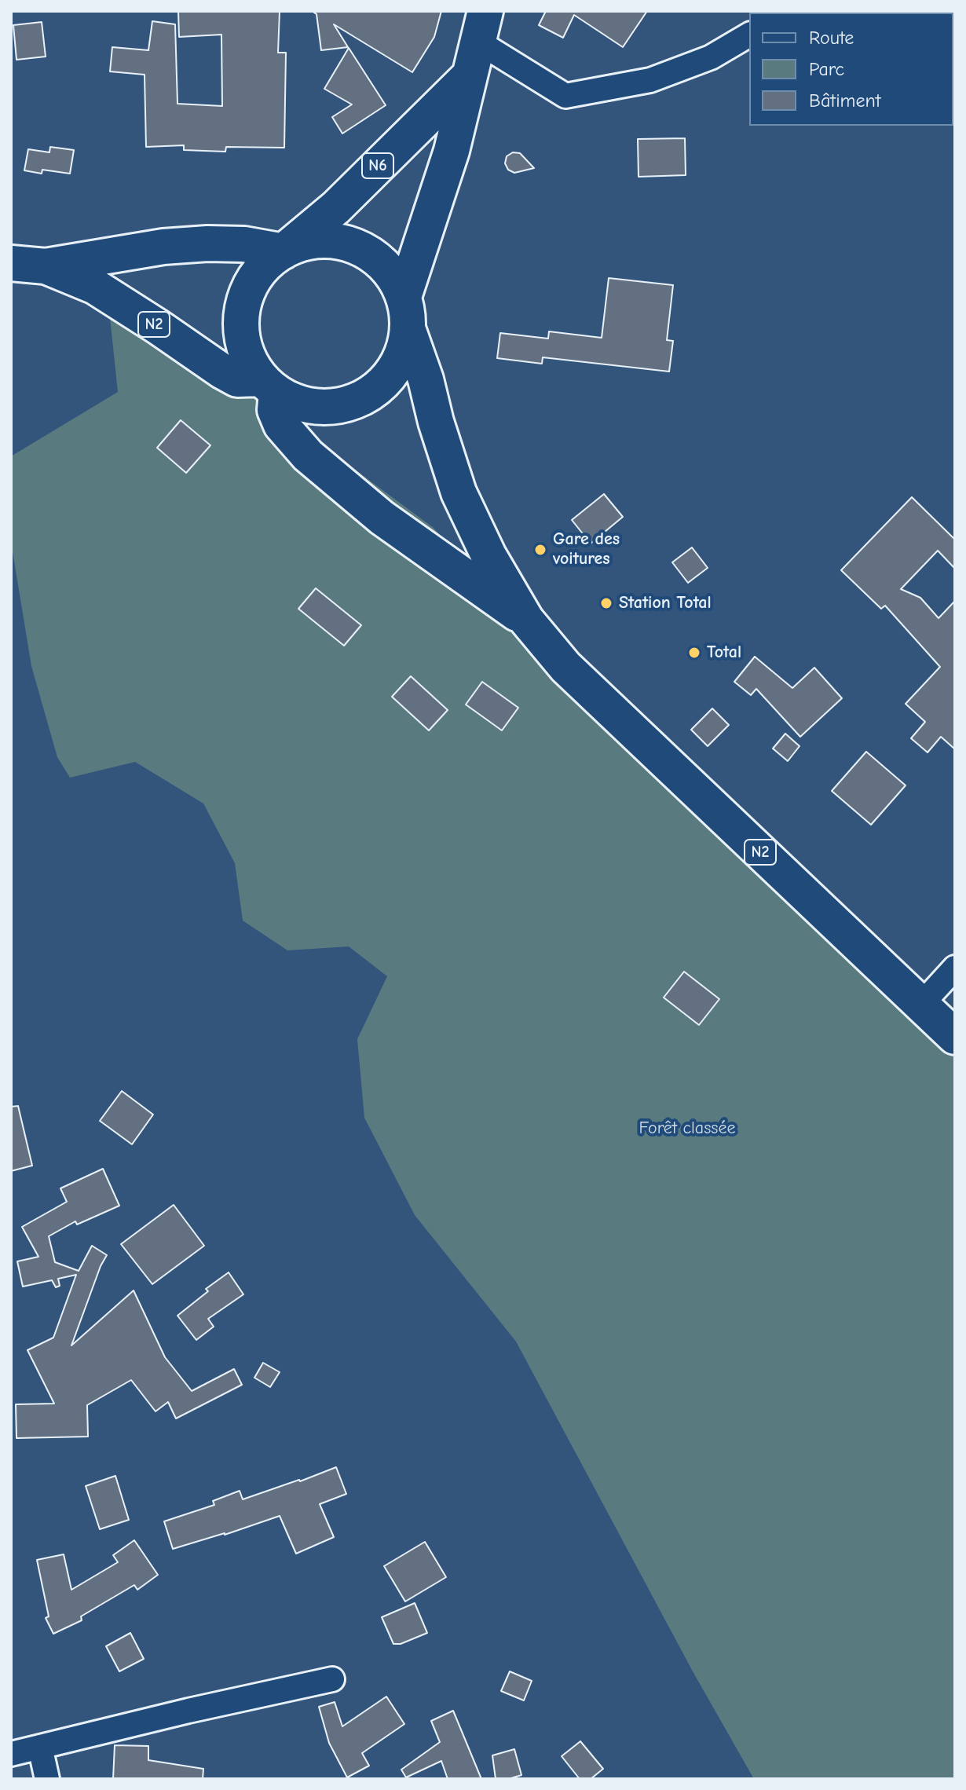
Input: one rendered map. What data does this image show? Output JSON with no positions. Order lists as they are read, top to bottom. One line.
{"streets":{"highway":["N6","N2"]},"crossings":[["N6","N2"]],"parks":["Forêt classée"],"places":["Gare des voitures","Station Total","Total"],"legend":["Route","Parc","Bâtiment"]}
